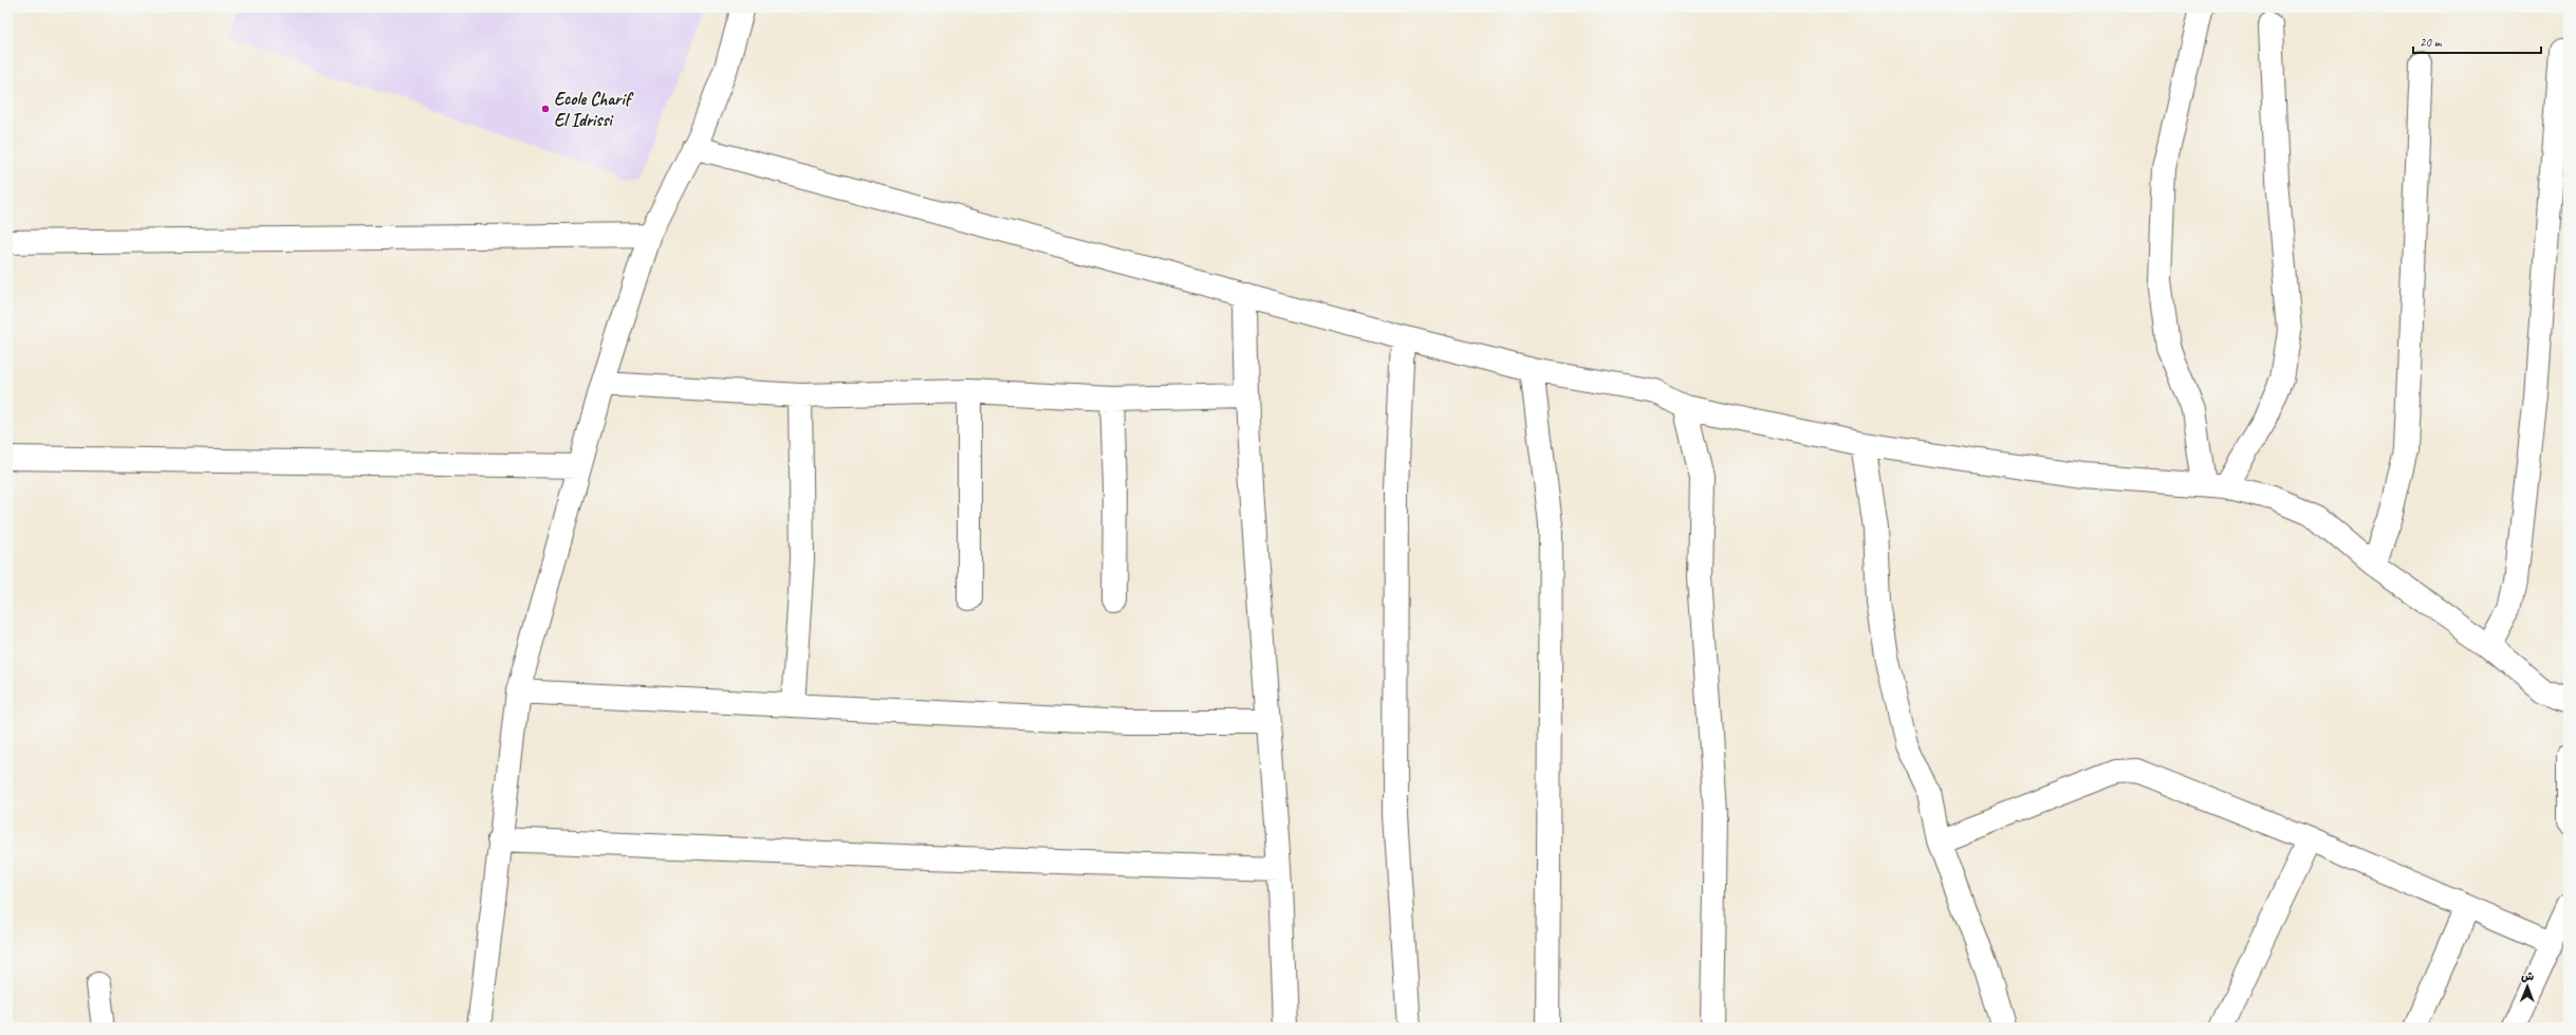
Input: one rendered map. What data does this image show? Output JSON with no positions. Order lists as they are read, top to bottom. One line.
{"places":["Ecole Charif El Idrissi"],"scale_bar":"20 m","north":"top"}
